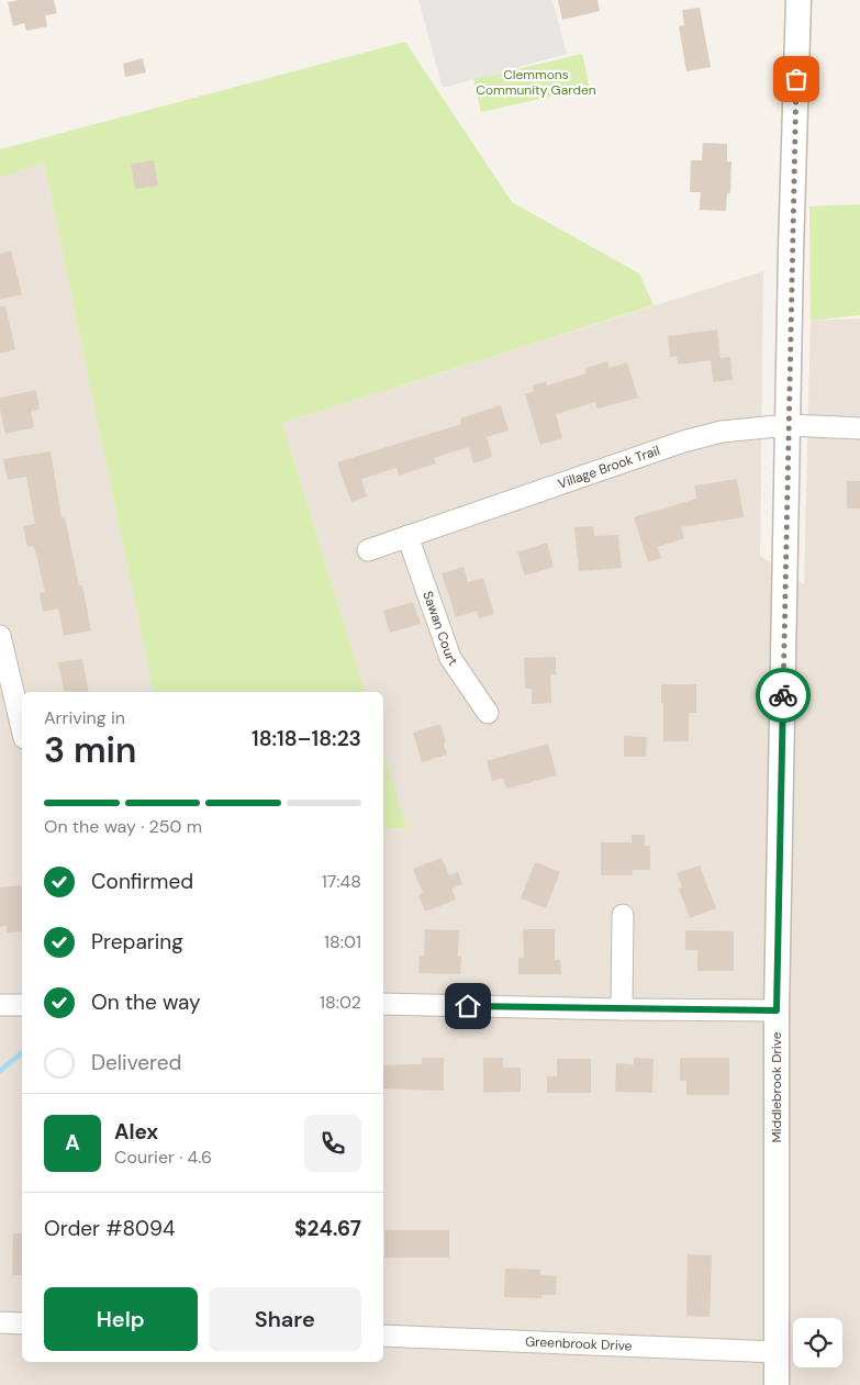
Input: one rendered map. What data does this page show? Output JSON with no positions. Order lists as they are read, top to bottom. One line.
{"streets":{"street":["Village Brook Trail","Sawan Court","Middlebrook Drive","Greenbrook Drive"]},"crossings":[["Village Brook Trail","Sawan Court"],["Village Brook Trail","Middlebrook Drive"],["Middlebrook Drive","Greenbrook Drive"]],"parks":["Clemmons Community Garden"],"page":{"heading":["3 min","Arriving in","18:18–18:23"],"panel":["Alex","Courier · 4.6","Order #8094","$24.67"],"bar":"On the way · 250 m","list":[["Confirmed","17:48"],["Preparing","18:01"],["On the way","18:02"],"Delivered"],"round":"A","buttons":["Help","Share"]}}
